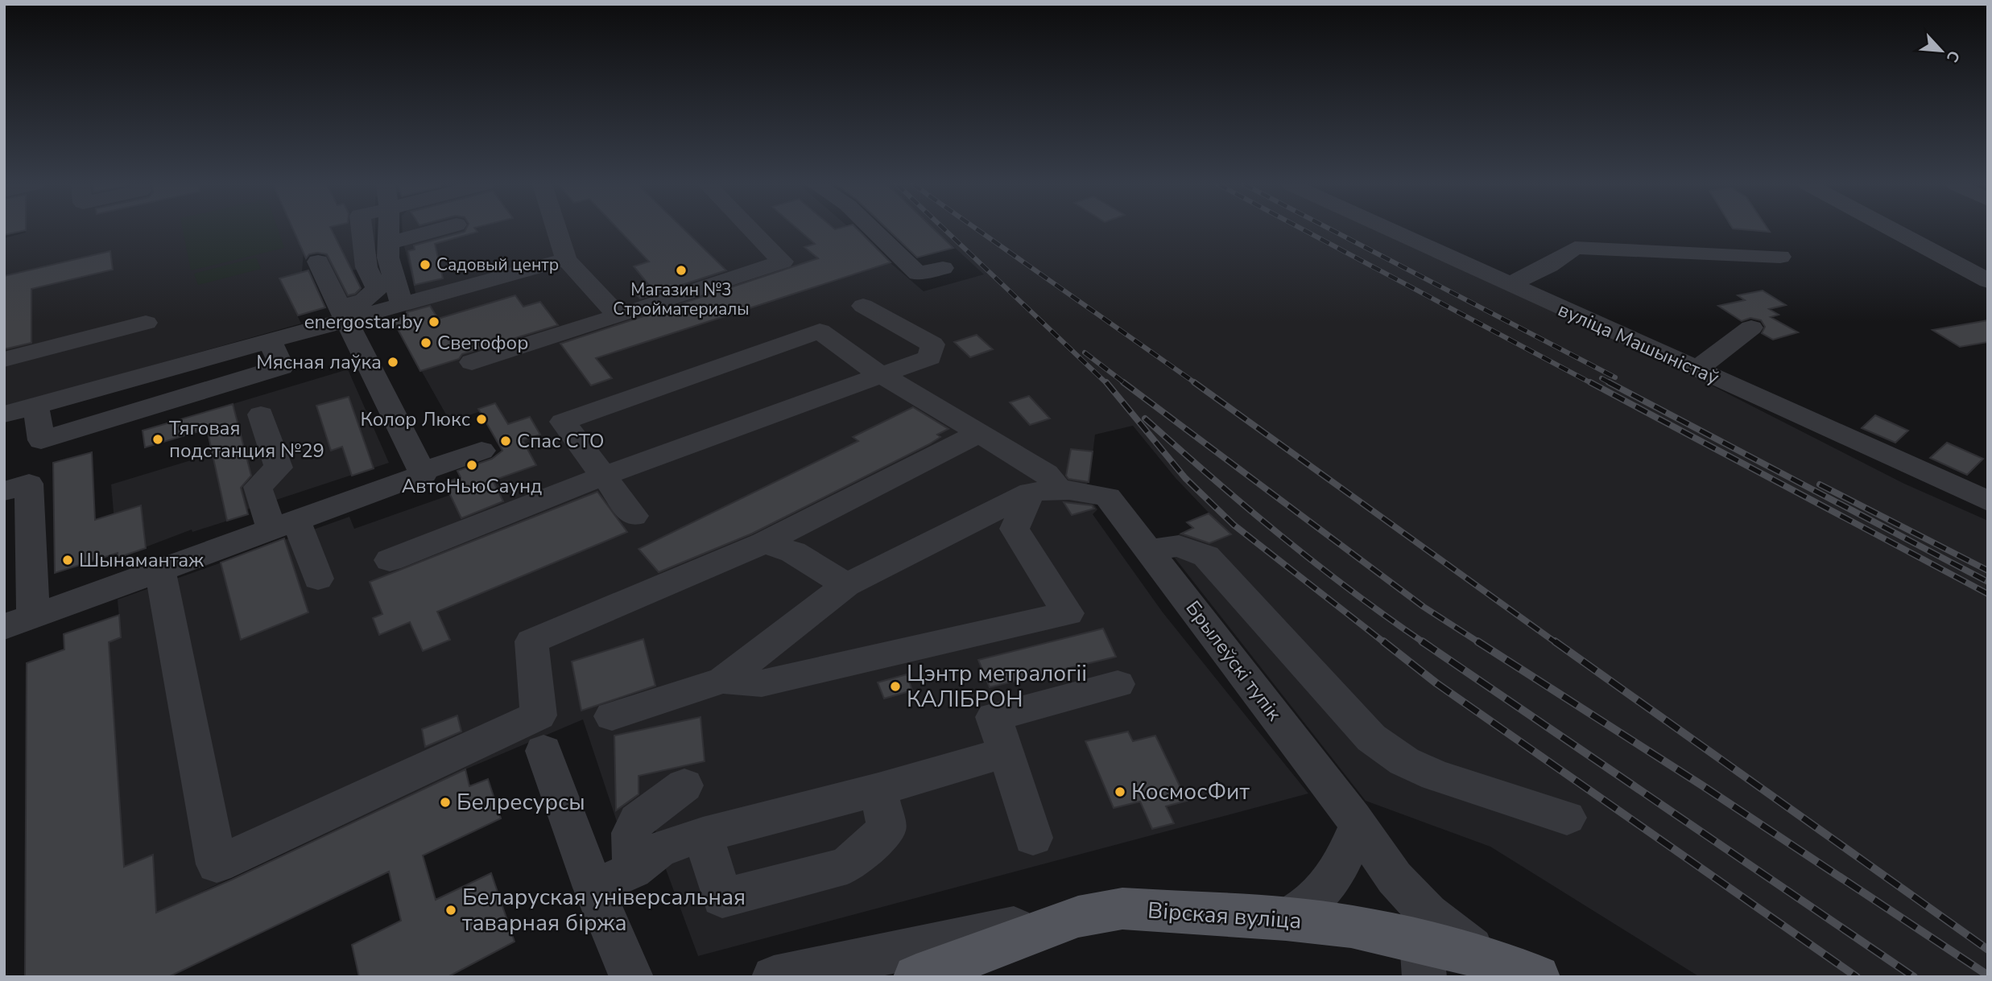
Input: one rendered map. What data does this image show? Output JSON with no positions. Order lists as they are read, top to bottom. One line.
{"streets":{"main road":["Вірская вуліца"],"street":["вуліца Машыністаў","Брылеўскі тупік"]},"crossings":[["Брылеўскі тупік","Вірская вуліца"]],"places":["Садовый центр","Магазин №3 Стройматериалы","energostar.by","Светофор","Мясная лаўка","Колор Люкс","Тяговая подстанция №29","Спас СТО","АвтоНьюСаунд","Шынамантаж","Цэнтр метралогіі КАЛIБРОН","КосмосФит","Белресурсы","Беларуская універсальная таварная біржа"],"north":"bottom right"}
